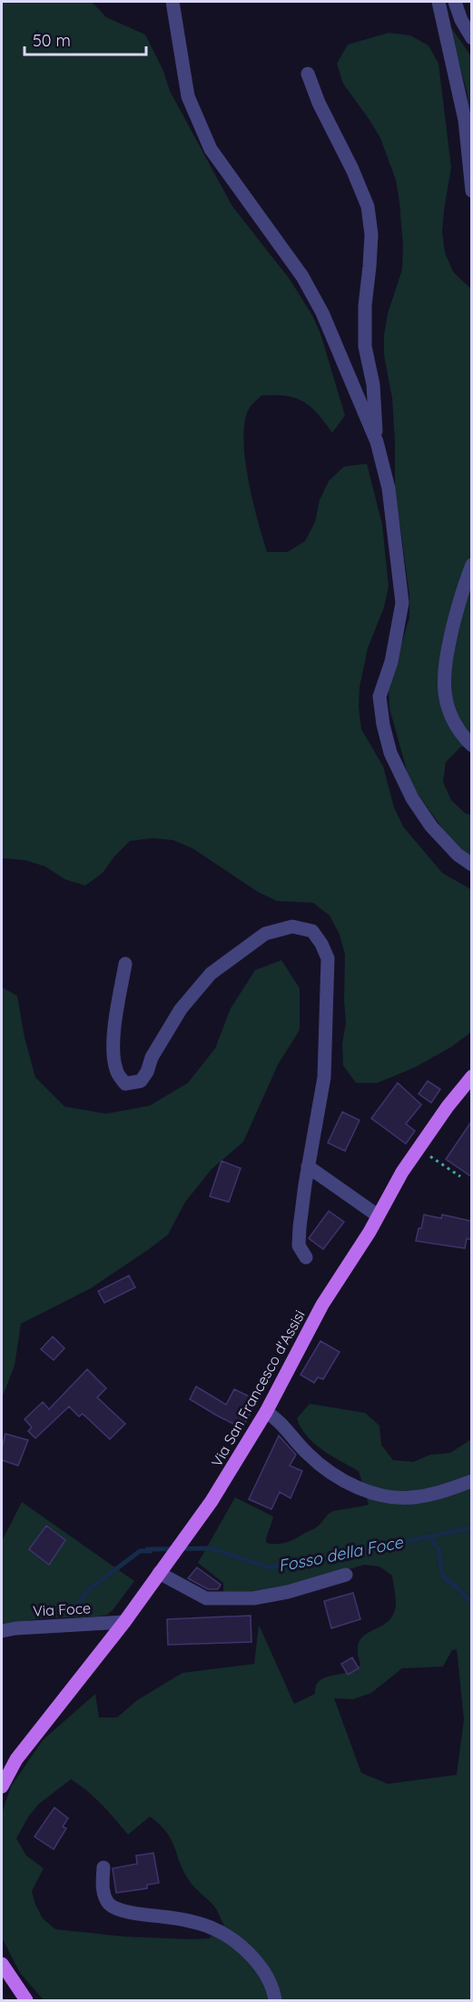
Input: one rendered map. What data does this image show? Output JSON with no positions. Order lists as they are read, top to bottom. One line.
{"streets":{"main road":["Via San Francesco d'Assisi"],"street":["Via Foce"]},"crossings":[["Via San Francesco d'Assisi","Via Foce"]],"water":["Fosso della Foce"],"scale_bar":"50 m"}
